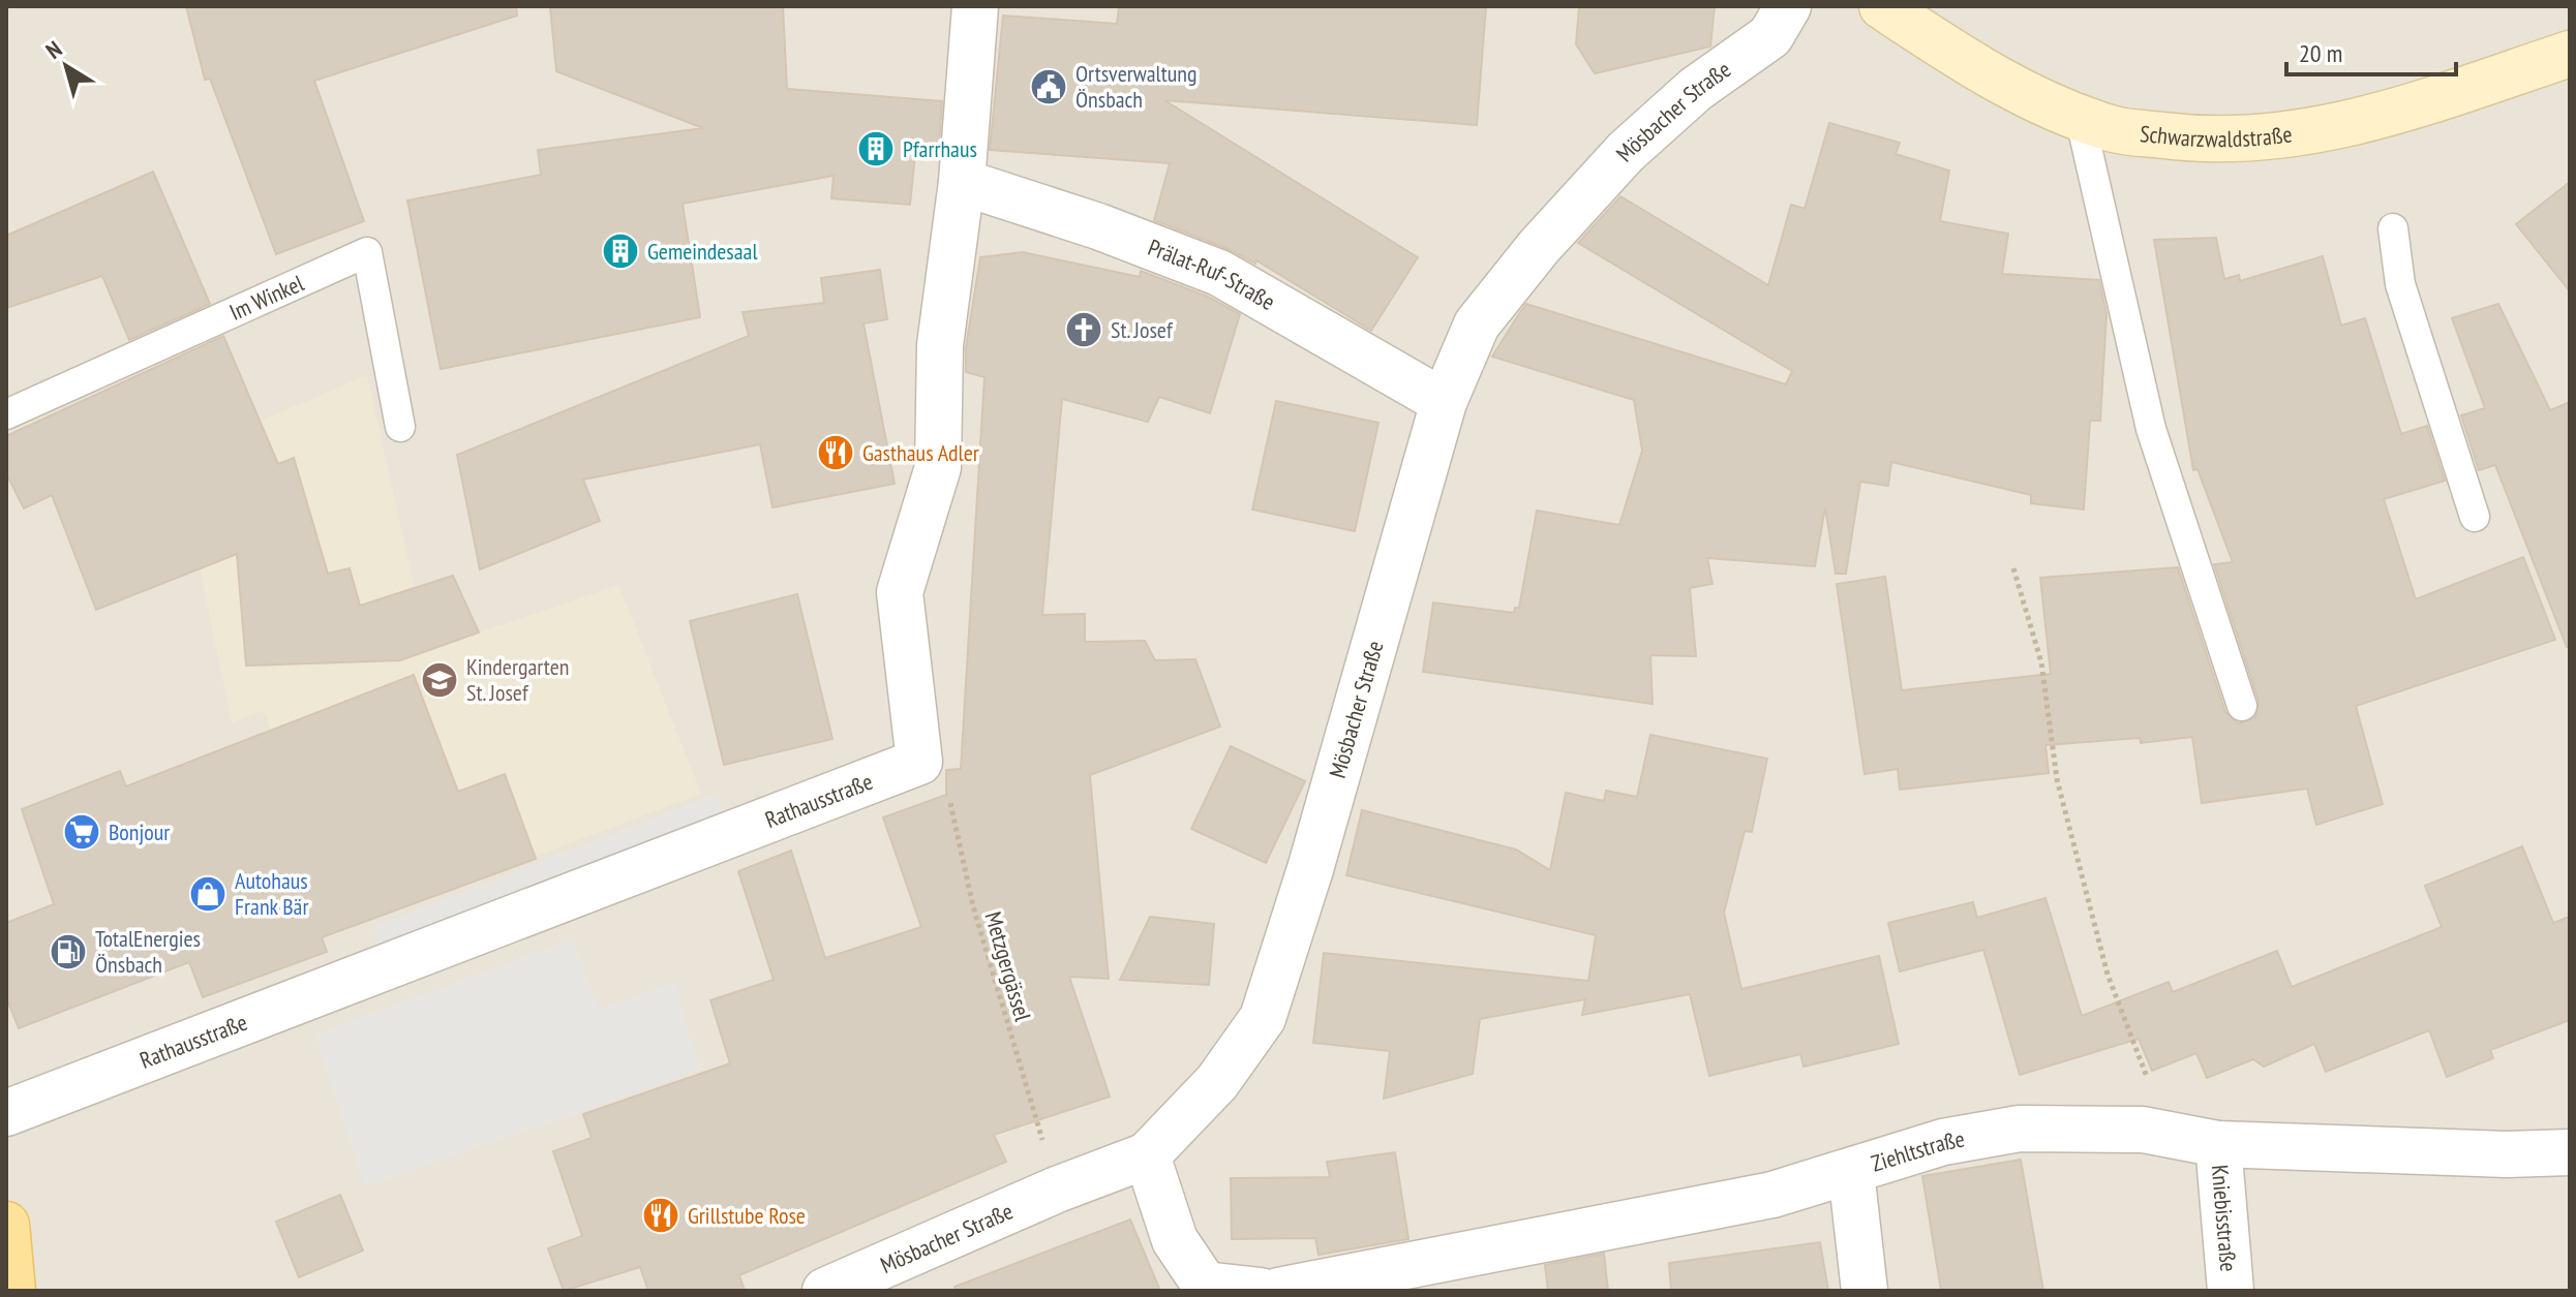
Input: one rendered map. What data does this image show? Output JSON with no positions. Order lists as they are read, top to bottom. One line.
{"streets":{"street":["Mösbacher Straße","Schwarzwaldstraße","Prälat-Ruf-Straße","Rathausstraße","Ziehltstraße","Kniebisstraße"],"lane":["Im Winkel"],"path":["Metzgergässel"]},"crossings":[["Mösbacher Straße","Prälat-Ruf-Straße"],["Mösbacher Straße","Metzgergässel"],["Rathausstraße","Metzgergässel"],["Ziehltstraße","Kniebisstraße"]],"places":{"public building":["Ortsverwaltung Önsbach"],"building":["Pfarrhaus","Gemeindesaal"],"church":["St. Josef"],"restaurant":["Gasthaus Adler","Grillstube Rose"],"school or university":["Kindergarten St. Josef"],"supermarket":["Bonjour"],"shop":["Autohaus Frank Bär"],"fuel station":["TotalEnergies Önsbach"]},"scale_bar":"20 m","north":"top left"}
